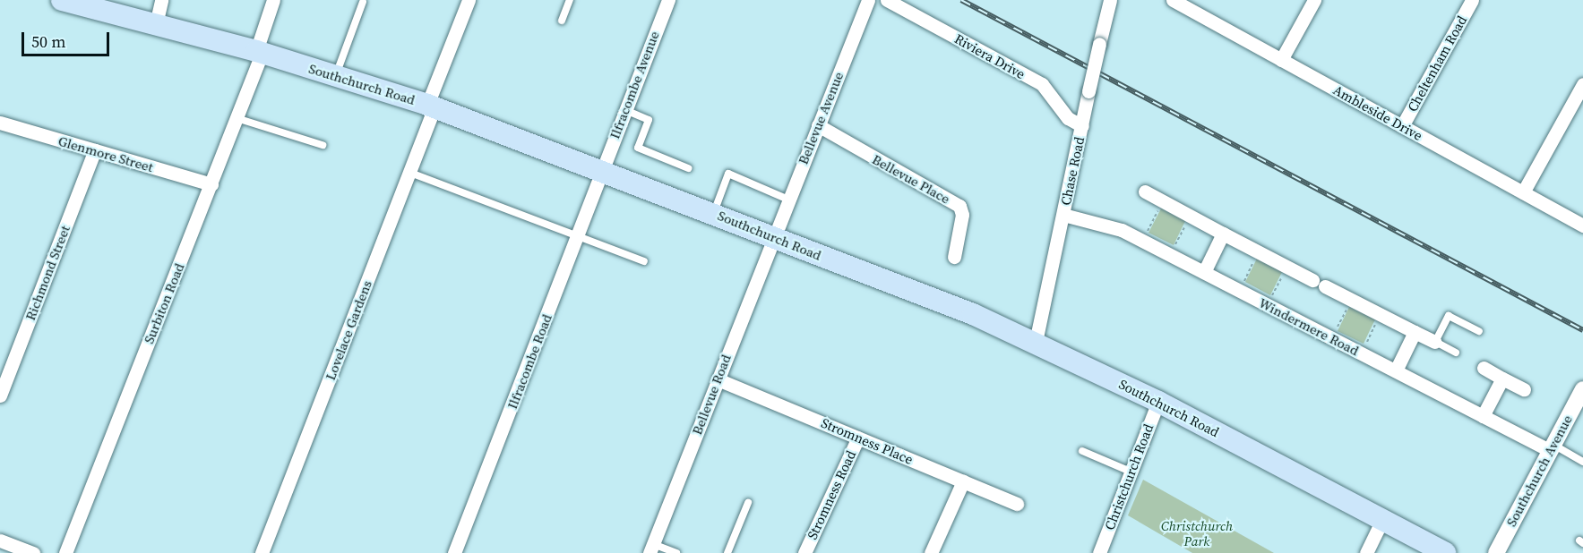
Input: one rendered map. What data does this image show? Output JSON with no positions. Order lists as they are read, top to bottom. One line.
{"streets":{"main road":["Southchurch Road"],"street":["Riviera Drive","Cheltenham Road","Ilfracombe Avenue","Ambleside Drive","Bellevue Avenue","Glenmore Street","Chase Road","Bellevue Place","Richmond Street","Surbiton Road","Windermere Road","Lovelace Gardens","Ilfracombe Road","Bellevue Road","Stromness Place","Southchurch Avenue","Christchurch Road","Stromness Road"]},"crossings":[["Riviera Drive","Chase Road"],["Cheltenham Road","Ambleside Drive"],["Southchurch Road","Ilfracombe Avenue"],["Southchurch Road","Bellevue Avenue"],["Southchurch Road","Chase Road"],["Southchurch Road","Surbiton Road"],["Southchurch Road","Lovelace Gardens"],["Southchurch Road","Ilfracombe Road"],["Southchurch Road","Bellevue Road"],["Southchurch Road","Christchurch Road"],["Ilfracombe Avenue","Ilfracombe Road"],["Bellevue Avenue","Bellevue Place"],["Bellevue Avenue","Bellevue Road"],["Glenmore Street","Richmond Street"],["Glenmore Street","Surbiton Road"],["Chase Road","Windermere Road"],["Windermere Road","Southchurch Avenue"],["Bellevue Road","Stromness Place"],["Stromness Place","Stromness Road"]],"parks":["Christchurch Park"],"scale_bar":"50 m"}
